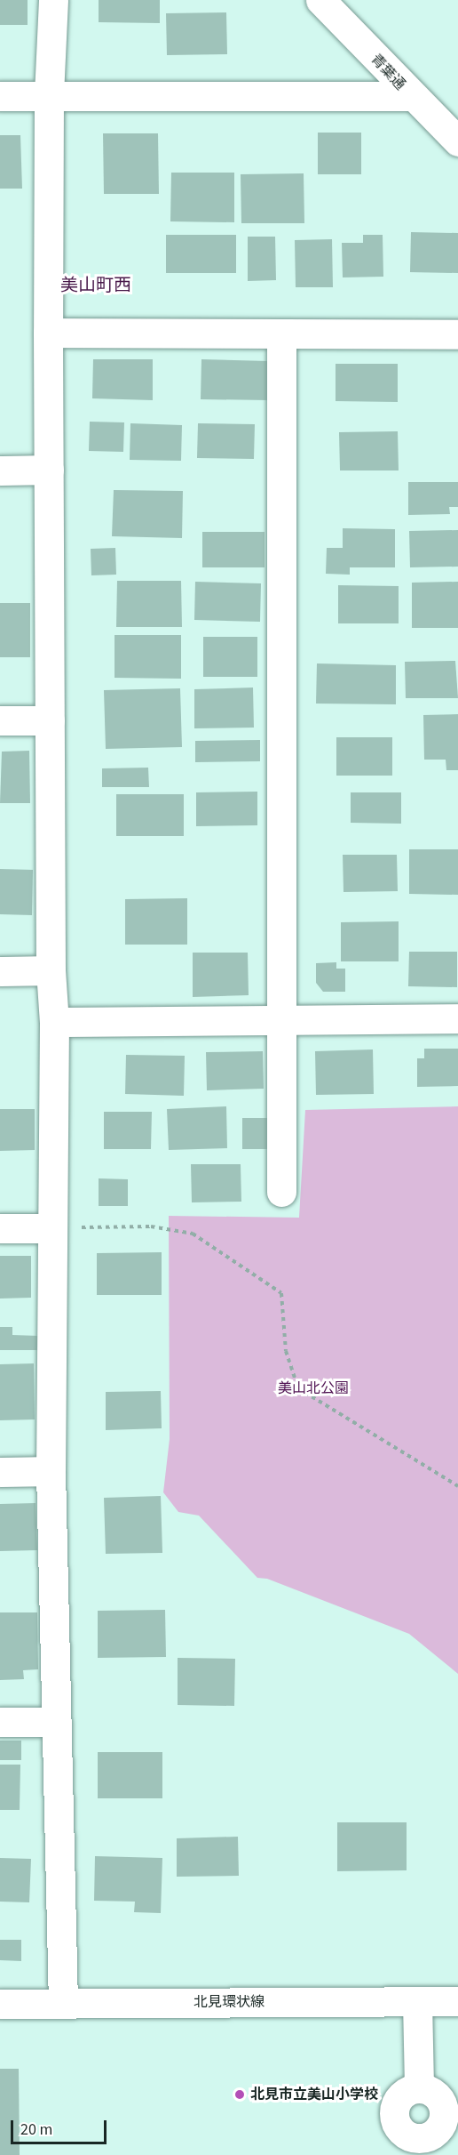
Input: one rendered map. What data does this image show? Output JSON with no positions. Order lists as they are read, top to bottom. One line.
{"streets":{"street":["青葉通","北見環状線"]},"districts":["美山町西"],"parks":["美山北公園"],"places":["北見市立美山小学校"],"scale_bar":"20 m"}
